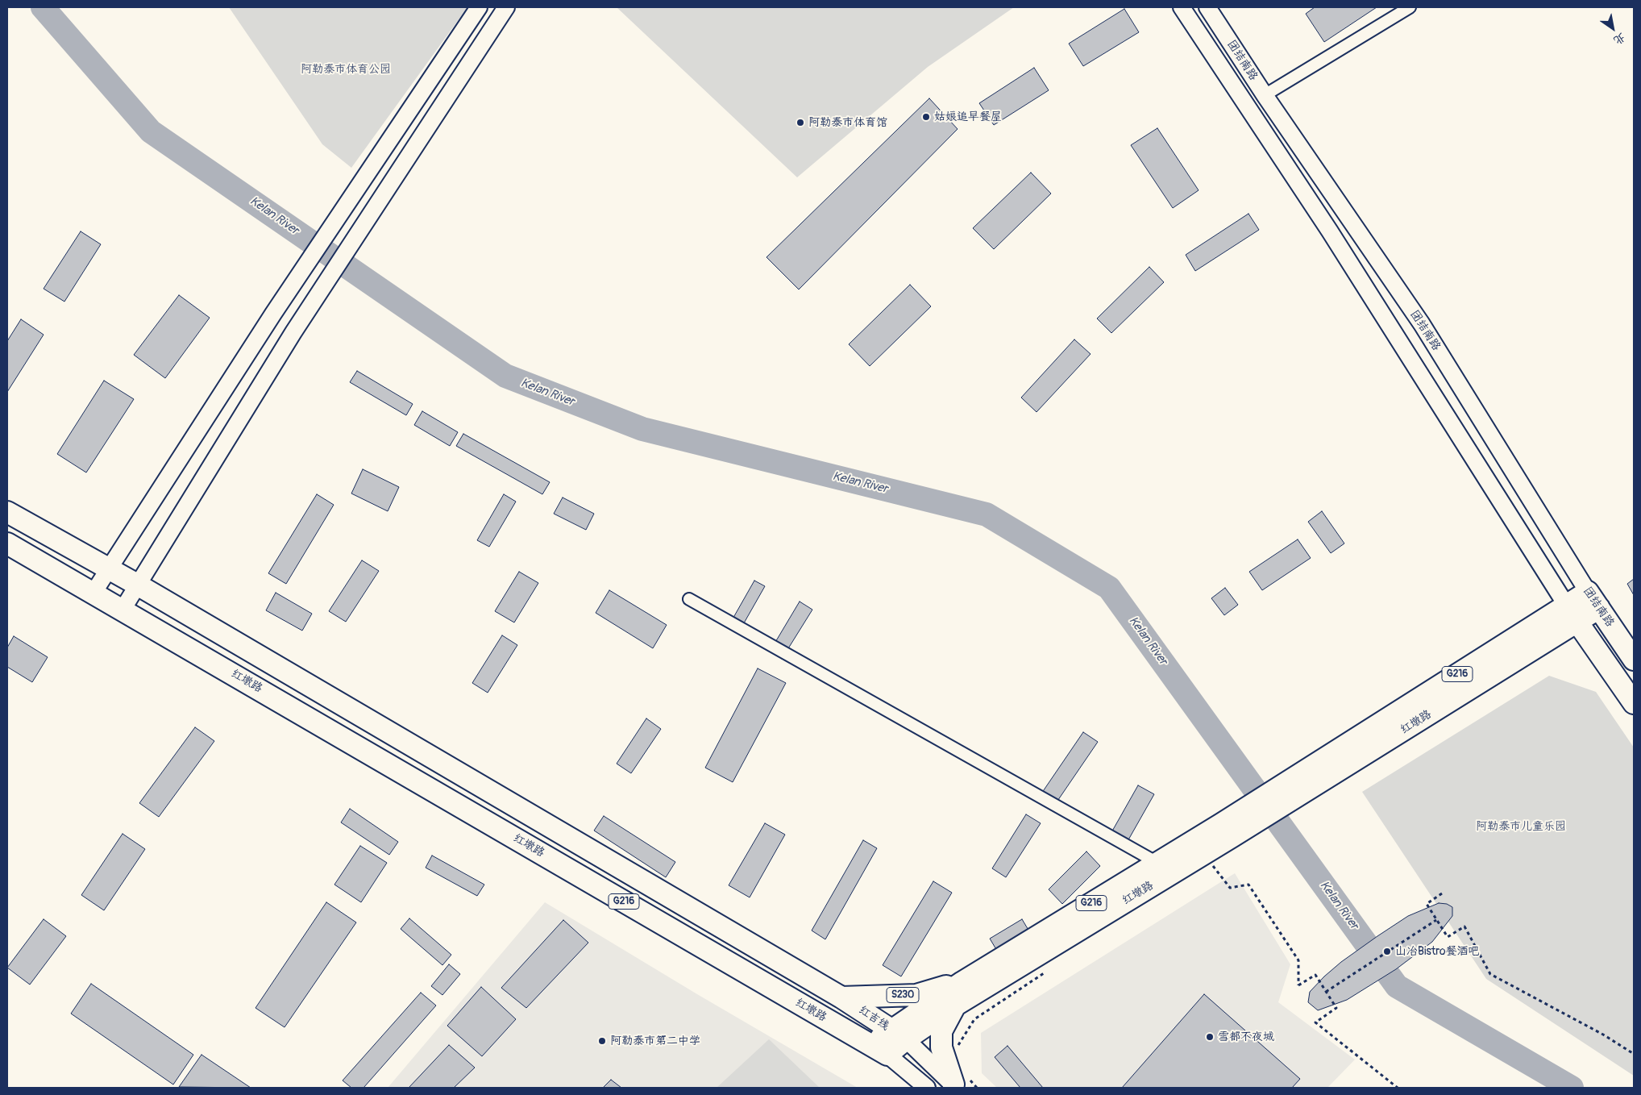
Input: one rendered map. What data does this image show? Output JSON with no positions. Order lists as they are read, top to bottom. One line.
{"streets":{"highway":["团结南路","G216","红墩路","S230","红吉线"]},"crossings":[["团结南路","红墩路"],["G216","S230"],["G216","红吉线"],["红墩路","S230"],["红墩路","红吉线"],["S230","红吉线"]],"water":["Kelan River"],"parks":["阿勒泰市体育公园","阿勒泰市儿童乐园"],"places":["姑娘追早餐屋","阿勒泰市体育馆","山冶Bistro餐酒吧","雪都不夜城","阿勒泰市第二中学"],"north":"bottom right"}
